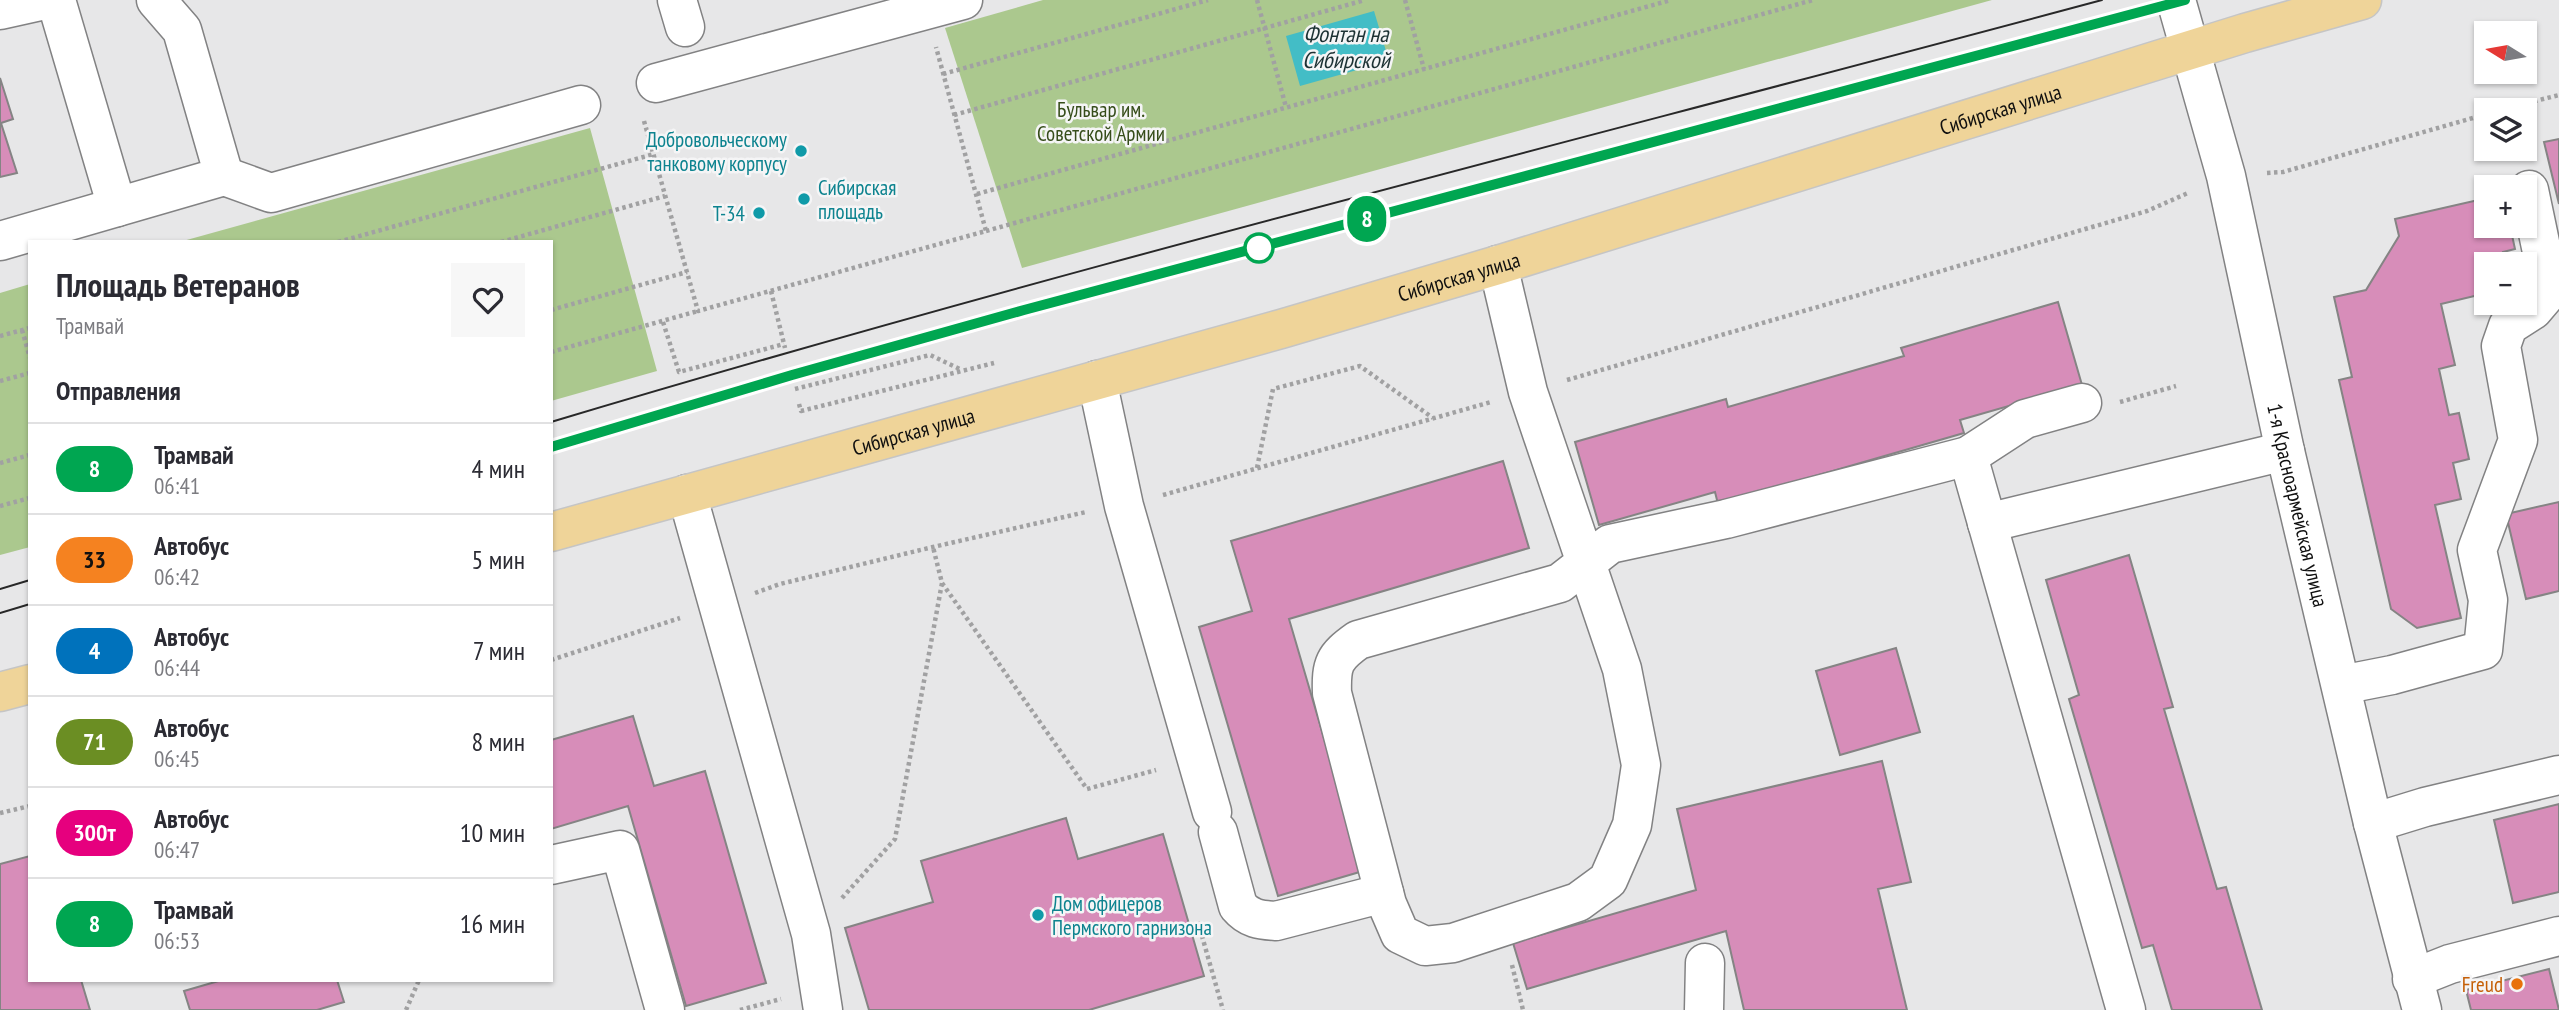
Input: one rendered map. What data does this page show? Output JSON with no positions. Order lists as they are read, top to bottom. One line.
{"streets":{"main road":["Сибирская улица"],"street":["1-я Красноармейская улица"]},"crossings":[["Сибирская улица","1-я Красноармейская улица"]],"water":["Фонтан на Сибирской"],"parks":["Бульвар им. Советской Армии"],"places":["Добровольческому танковому корпусу","Сибирская площадь","T-34","Дом офицеров Пермского гарнизона","Freud"],"lines":["tram line 8"],"north":"left","page":{"on_map":"8","map_buttons":["+","−"],"heading":[["Площадь Ветеранов","Трамвай"],"Отправления"],"list":[{"mark":"8","name":"Трамвай","note":"06:41","value":"4 мин"},{"mark":"33","name":"Автобус","note":"06:42","value":"5 мин"},{"mark":"4","name":"Автобус","note":"06:44","value":"7 мин"},{"mark":"71","name":"Автобус","note":"06:45","value":"8 мин"},{"mark":"300т","name":"Автобус","note":"06:47","value":"10 мин"},{"mark":"8","name":"Трамвай","note":"06:53","value":"16 мин"}]}}
